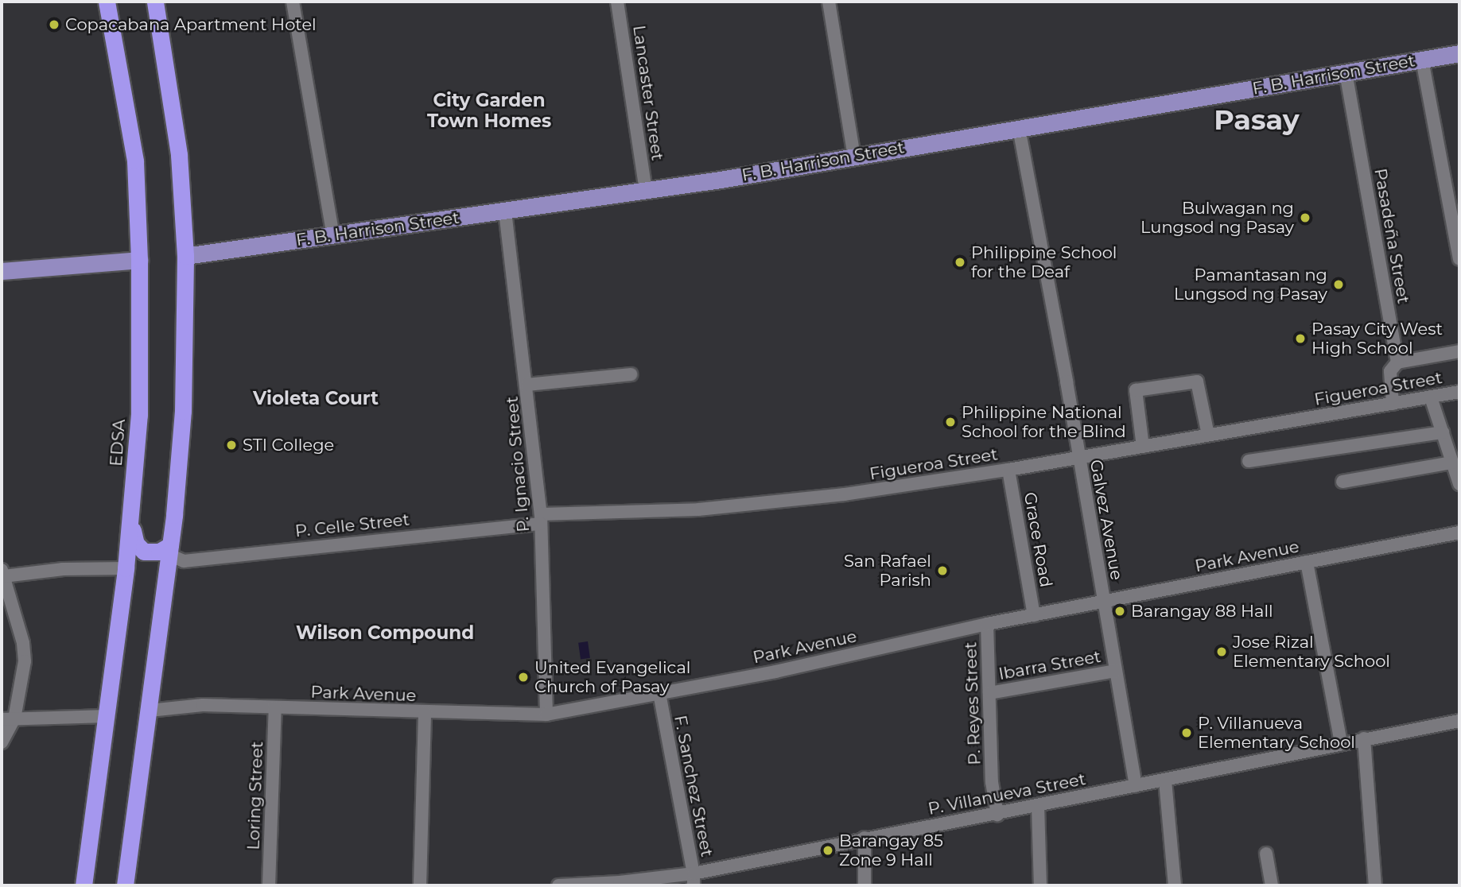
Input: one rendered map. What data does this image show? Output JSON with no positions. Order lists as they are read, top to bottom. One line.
{"streets":{"highway":["EDSA"],"main road":["F. B. Harrison Street"],"street":["Lancaster Street","Pasadeña Street","Figueroa Street","P. Ignacio Street","Galvez Avenue","P. Celle Street","Grace Road","Park Avenue","Ibarra Street","P. Reyes Street","F. Sanchez Street","P. Villanueva Street","Loring Street"]},"crossings":[["F. B. Harrison Street","Lancaster Street"],["F. B. Harrison Street","Pasadeña Street"],["F. B. Harrison Street","P. Ignacio Street"],["F. B. Harrison Street","Galvez Avenue"],["Pasadeña Street","Figueroa Street"],["Figueroa Street","P. Ignacio Street"],["Figueroa Street","Galvez Avenue"],["Figueroa Street","P. Celle Street"],["Figueroa Street","Grace Road"],["P. Ignacio Street","P. Celle Street"],["P. Ignacio Street","Park Avenue"],["Galvez Avenue","Park Avenue"],["Galvez Avenue","Ibarra Street"],["Galvez Avenue","P. Villanueva Street"],["Grace Road","Park Avenue"],["Park Avenue","P. Reyes Street"],["Park Avenue","F. Sanchez Street"],["Park Avenue","Loring Street"],["Ibarra Street","P. Reyes Street"],["P. Reyes Street","P. Villanueva Street"],["F. Sanchez Street","P. Villanueva Street"]],"districts":["City Garden Town Homes","Pasay","Violeta Court","Wilson Compound"],"places":["Copacabana Apartment Hotel","Bulwagan ng Lungsod ng Pasay","Philippine School for the Deaf","Pamantasan ng Lungsod ng Pasay","Pasay City West High School","Philippine National School for the Blind","STI College","San Rafael Parish","Barangay 88 Hall","Jose Rizal Elementary School","United Evangelical Church of Pasay","P. Villanueva Elementary School","Barangay 85 Zone 9 Hall"]}
